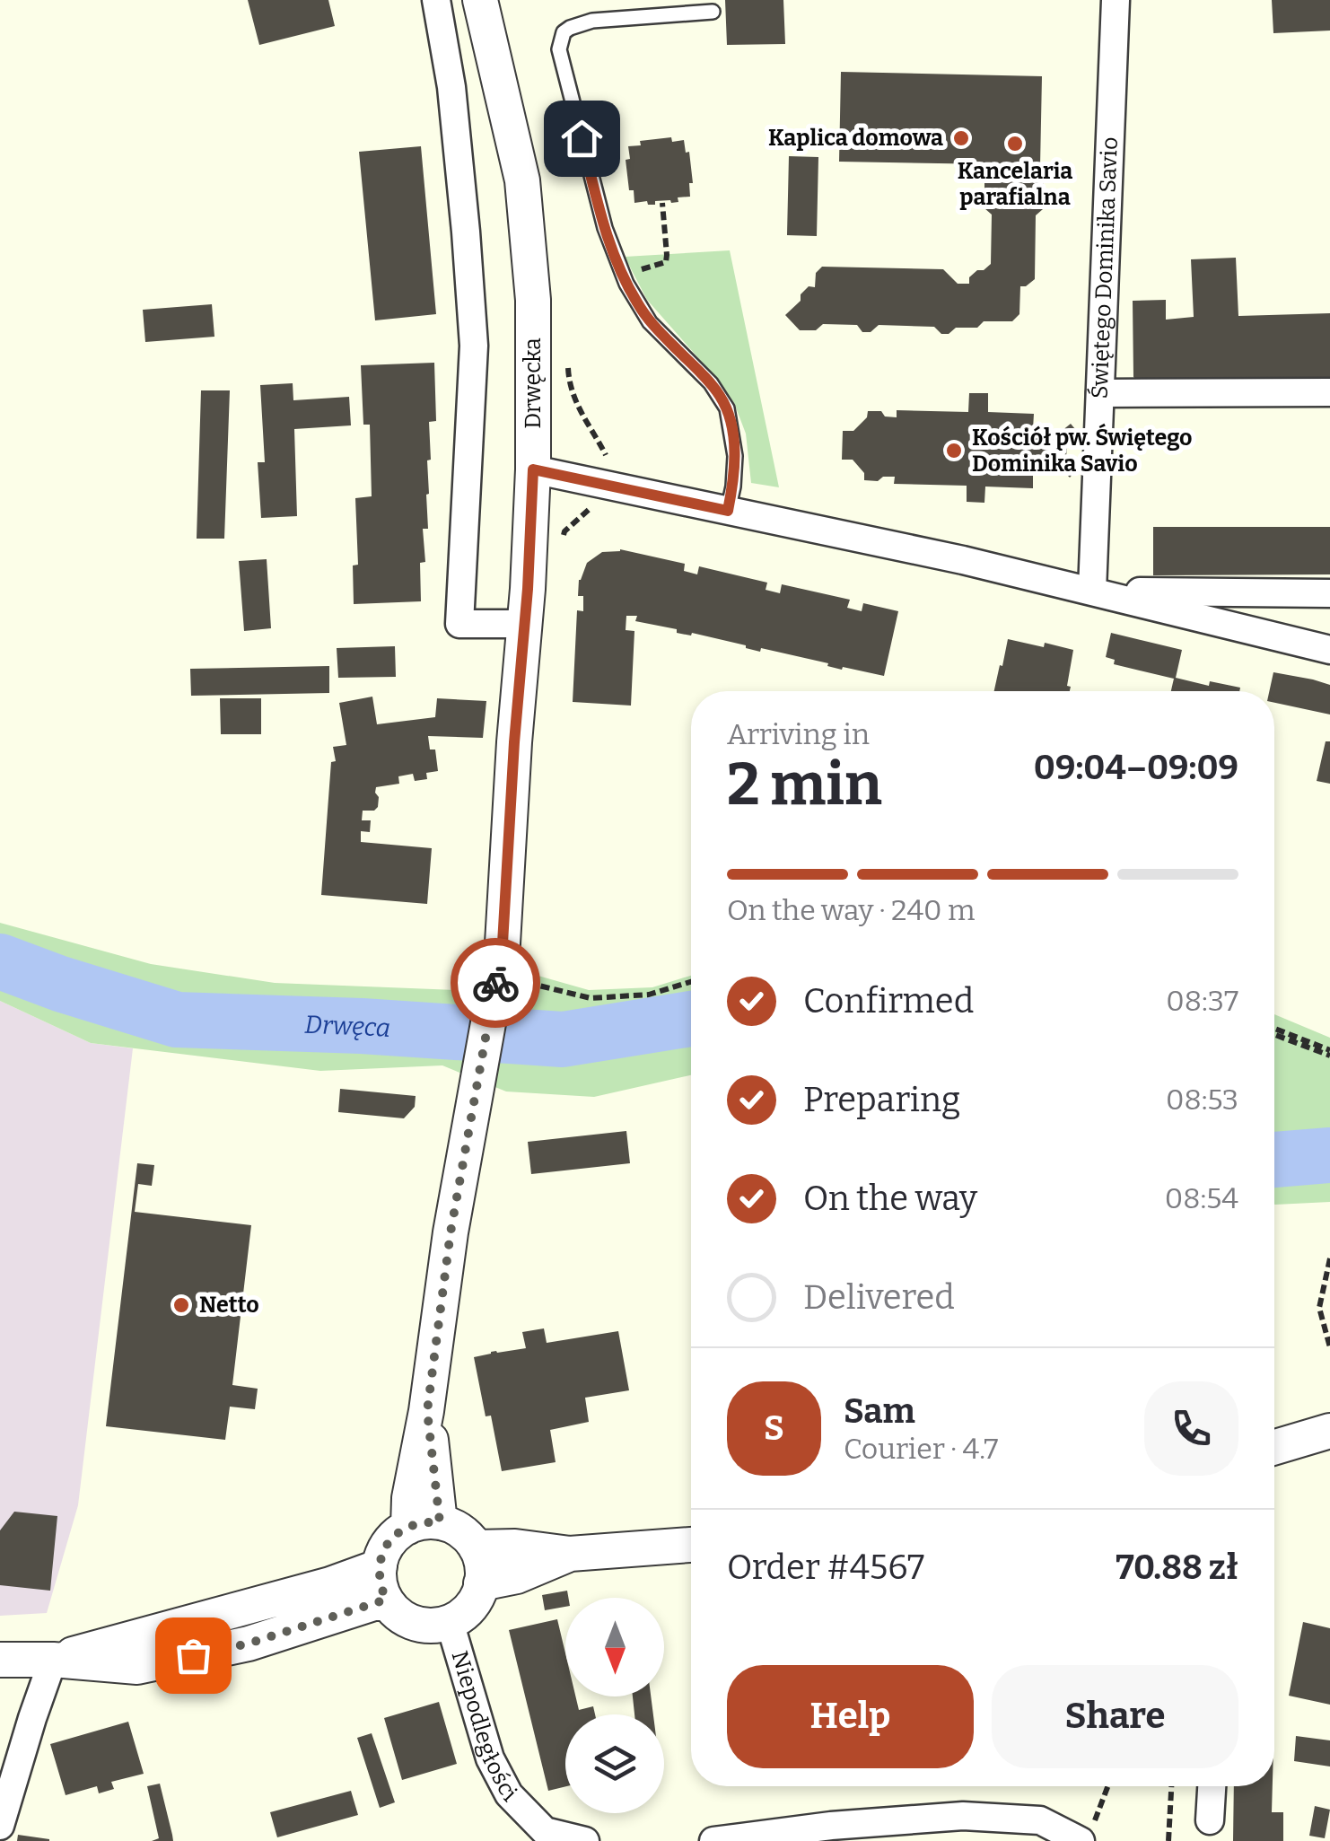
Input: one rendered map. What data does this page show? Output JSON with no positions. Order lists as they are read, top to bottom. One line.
{"streets":{"street":["Świętego Dominika Savio","Drwęcka","Niepodległości"]},"crossings":[["Drwęcka","Niepodległości"]],"water":["Drwęca"],"places":["Kaplica domowa","Kancelaria parafialna","Kościół pw. Świętego Dominika Savio","Netto"],"north":"bottom","page":{"heading":["2 min","Arriving in","09:04–09:09"],"panel":["Sam","Courier · 4.7","Order #4567","70.88 zł"],"bar":"On the way · 240 m","list":[["Confirmed","08:37"],["Preparing","08:53"],["On the way","08:54"],"Delivered"],"round":"S","buttons":["Help","Share"]}}
